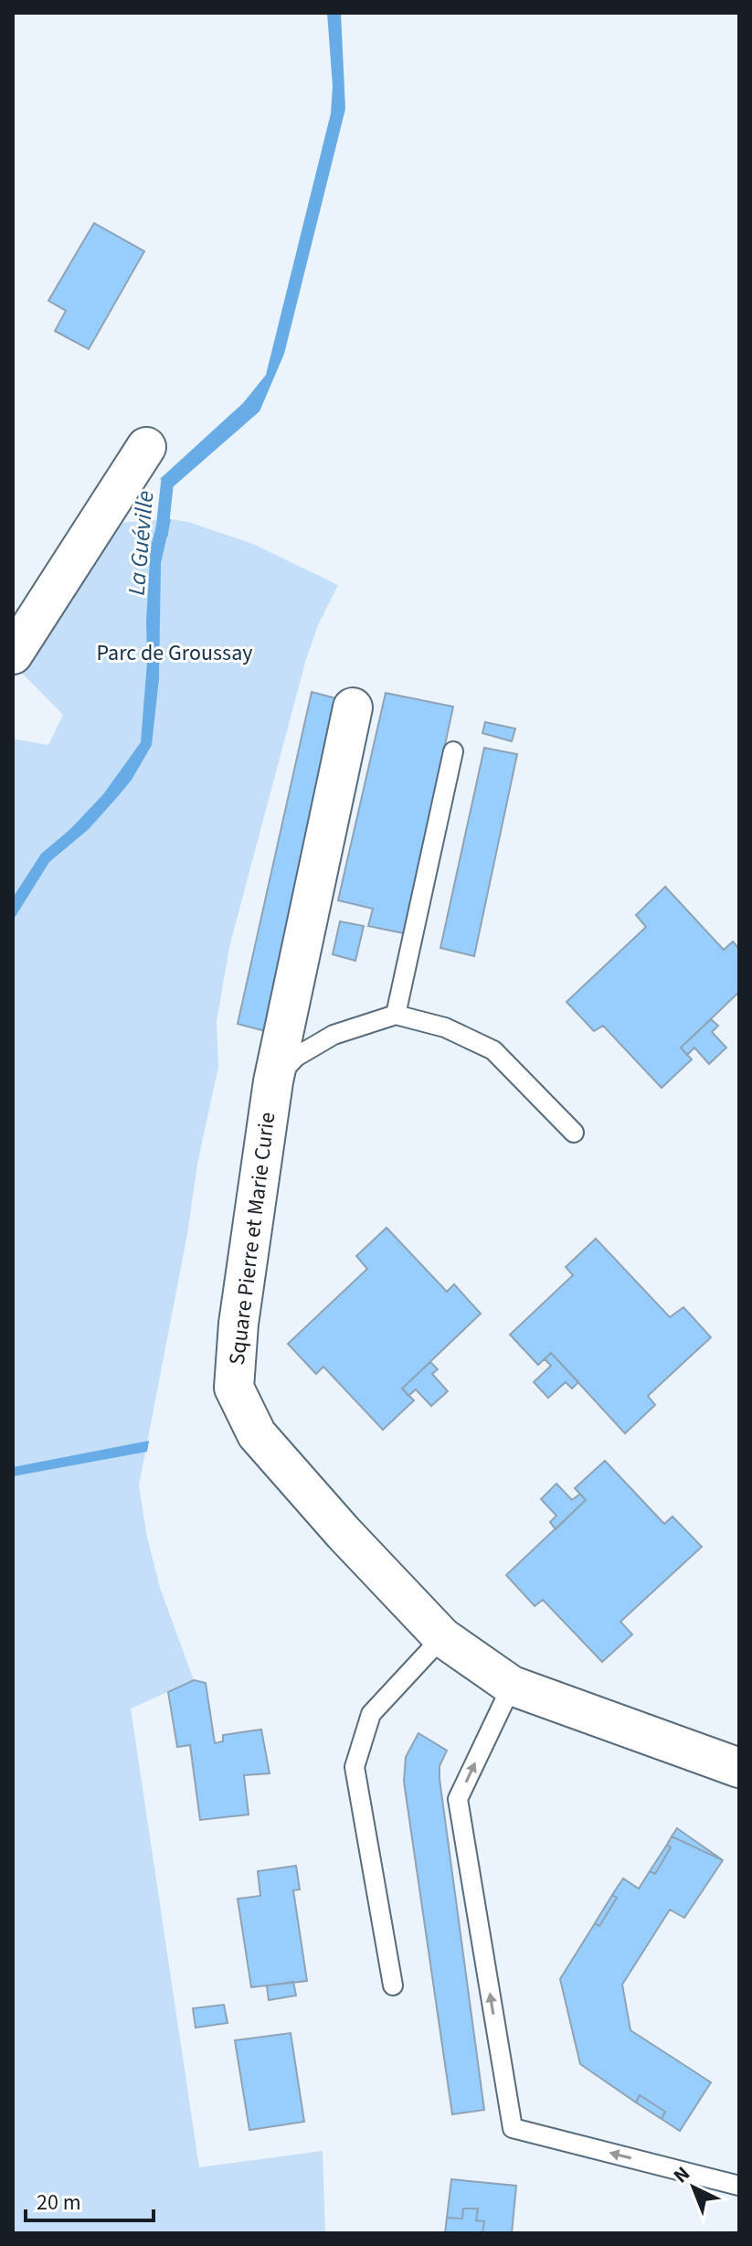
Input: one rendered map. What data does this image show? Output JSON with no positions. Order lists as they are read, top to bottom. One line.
{"streets":{"street":["Square Pierre et Marie Curie"]},"water":["La Guéville"],"parks":["Parc de Groussay"],"scale_bar":"20 m","north":"top left"}
